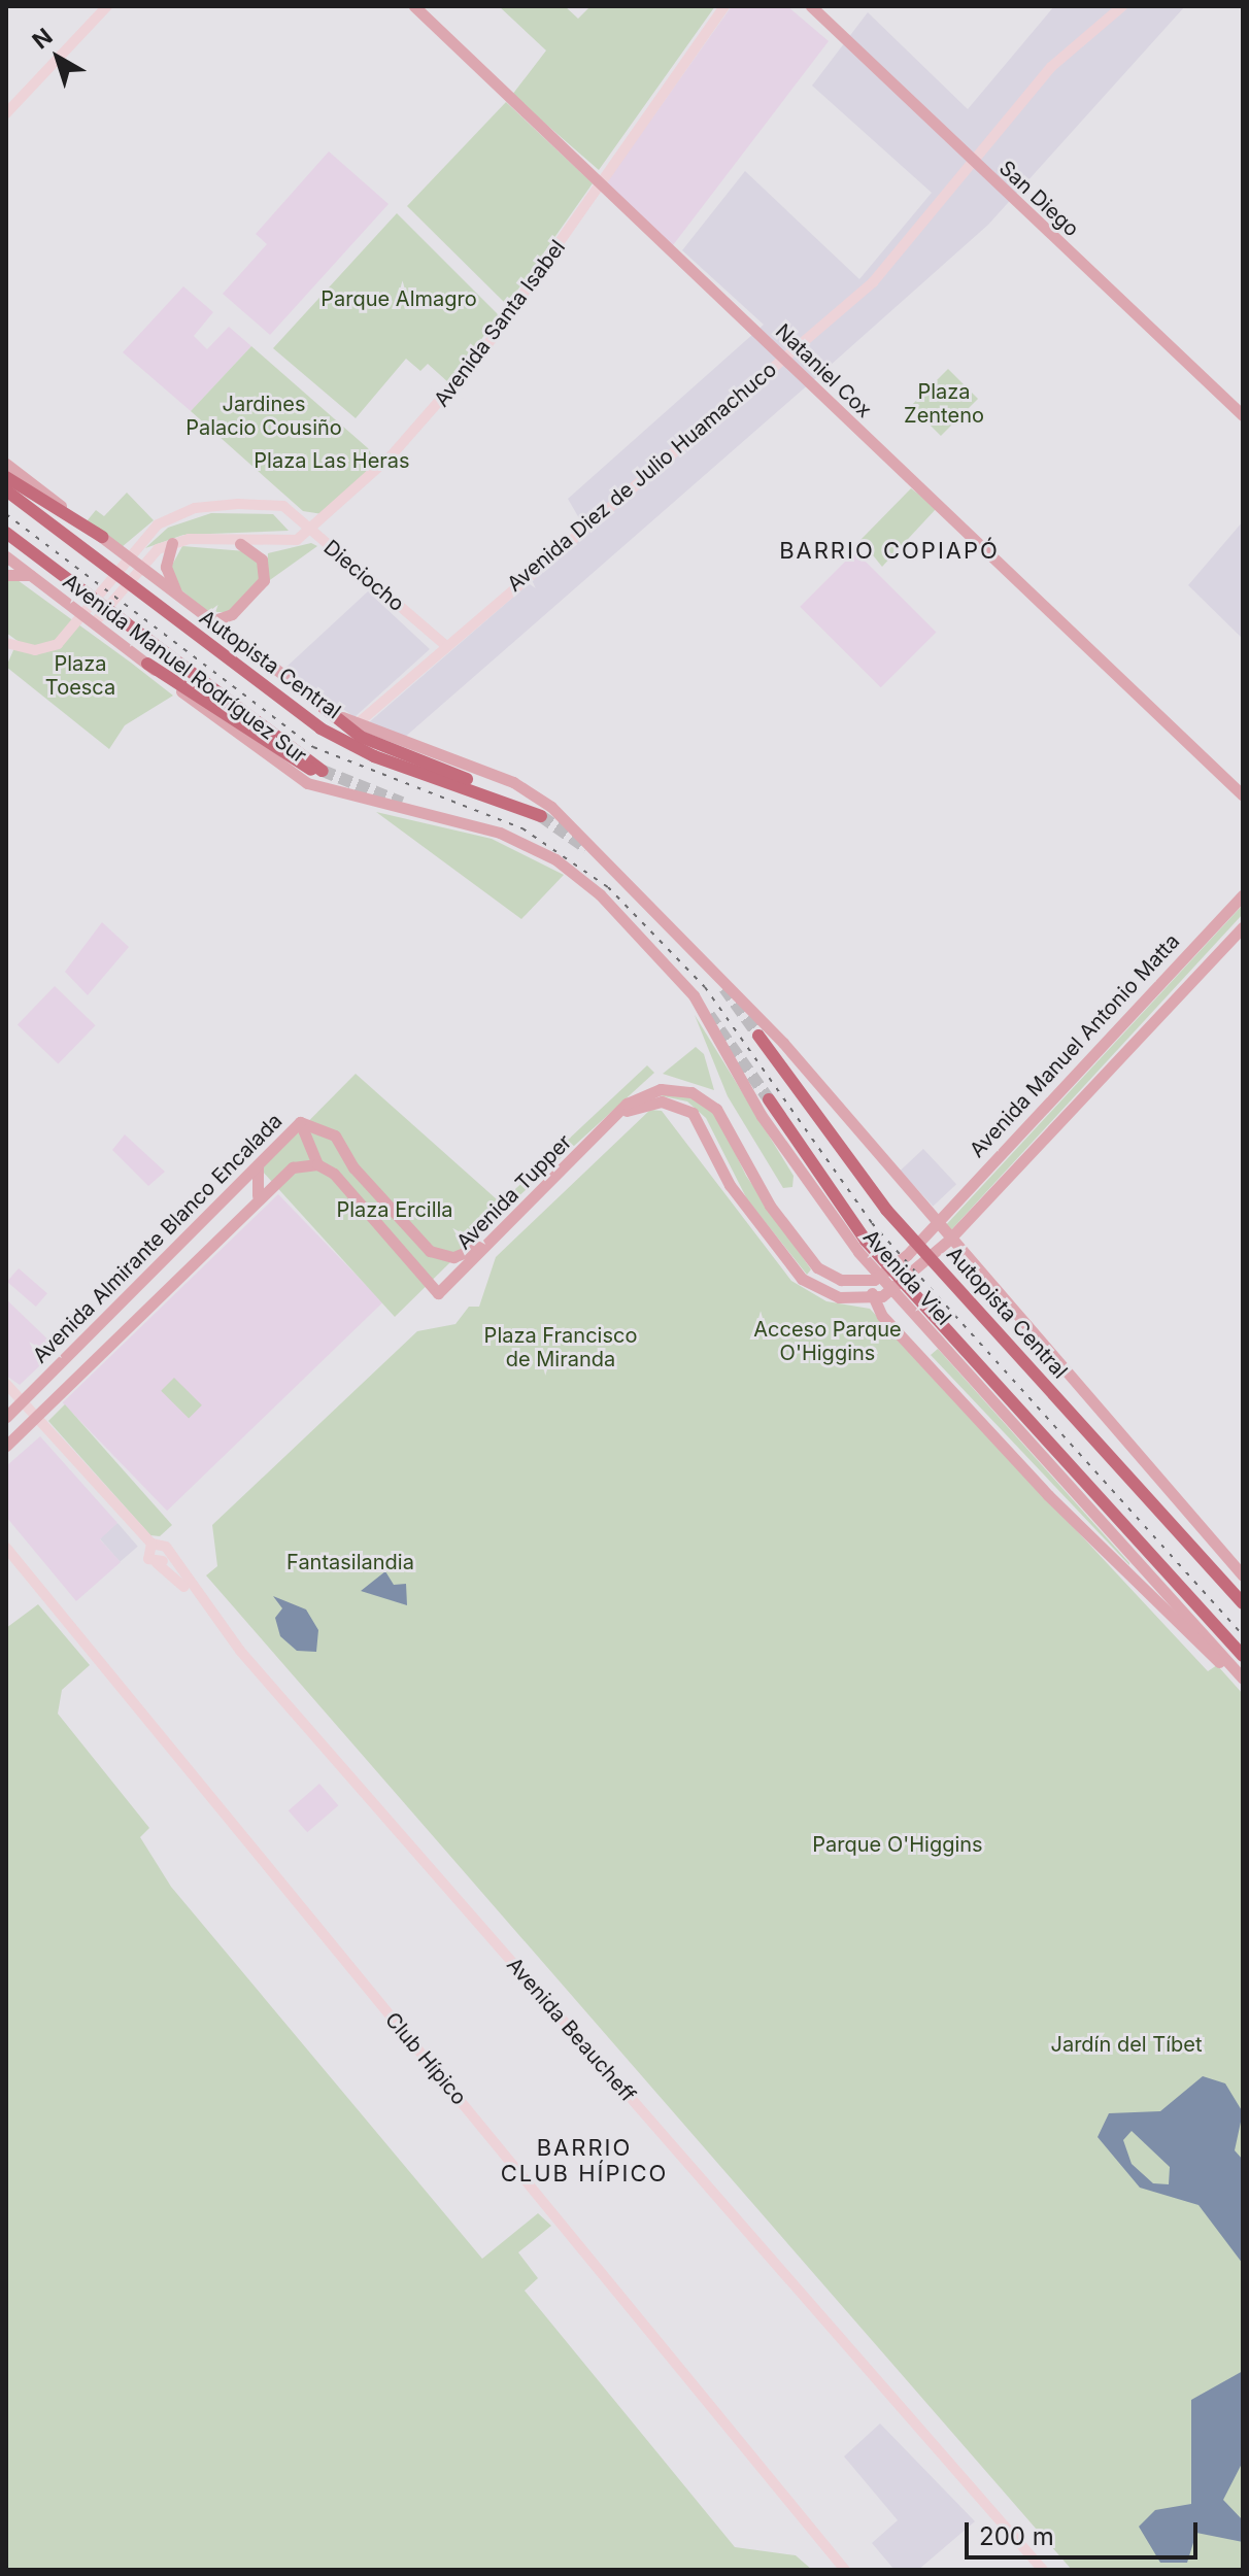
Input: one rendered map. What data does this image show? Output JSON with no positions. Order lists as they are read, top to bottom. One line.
{"streets":{"highway":["Autopista Central"],"main road":["San Diego","Avenida Santa Isabel","Nataniel Cox","Avenida Diez de Julio Huamachuco","Dieciocho","Avenida Manuel Rodríguez Sur","Avenida Manuel Antonio Matta","Avenida Tupper","Avenida Almirante Blanco Encalada","Avenida Viel","Avenida Beaucheff","Club Hípico"]},"crossings":[["San Diego","Avenida Diez de Julio Huamachuco"],["Avenida Santa Isabel","Nataniel Cox"],["Avenida Santa Isabel","Dieciocho"],["Nataniel Cox","Avenida Diez de Julio Huamachuco"],["Avenida Diez de Julio Huamachuco","Dieciocho"],["Avenida Manuel Rodríguez Sur","Avenida Viel"],["Avenida Tupper","Avenida Almirante Blanco Encalada"]],"districts":["BARRIO COPIAPÓ","BARRIO CLUB HÍPICO"],"parks":["Parque Almagro","Plaza Zenteno","Jardines Palacio Cousiño","Plaza Las Heras","Plaza Toesca","Plaza Ercilla","Acceso Parque O'Higgins","Plaza Francisco de Miranda","Fantasilandia","Parque O'Higgins","Jardín del Tíbet"],"scale_bar":"200 m","north":"top left"}
